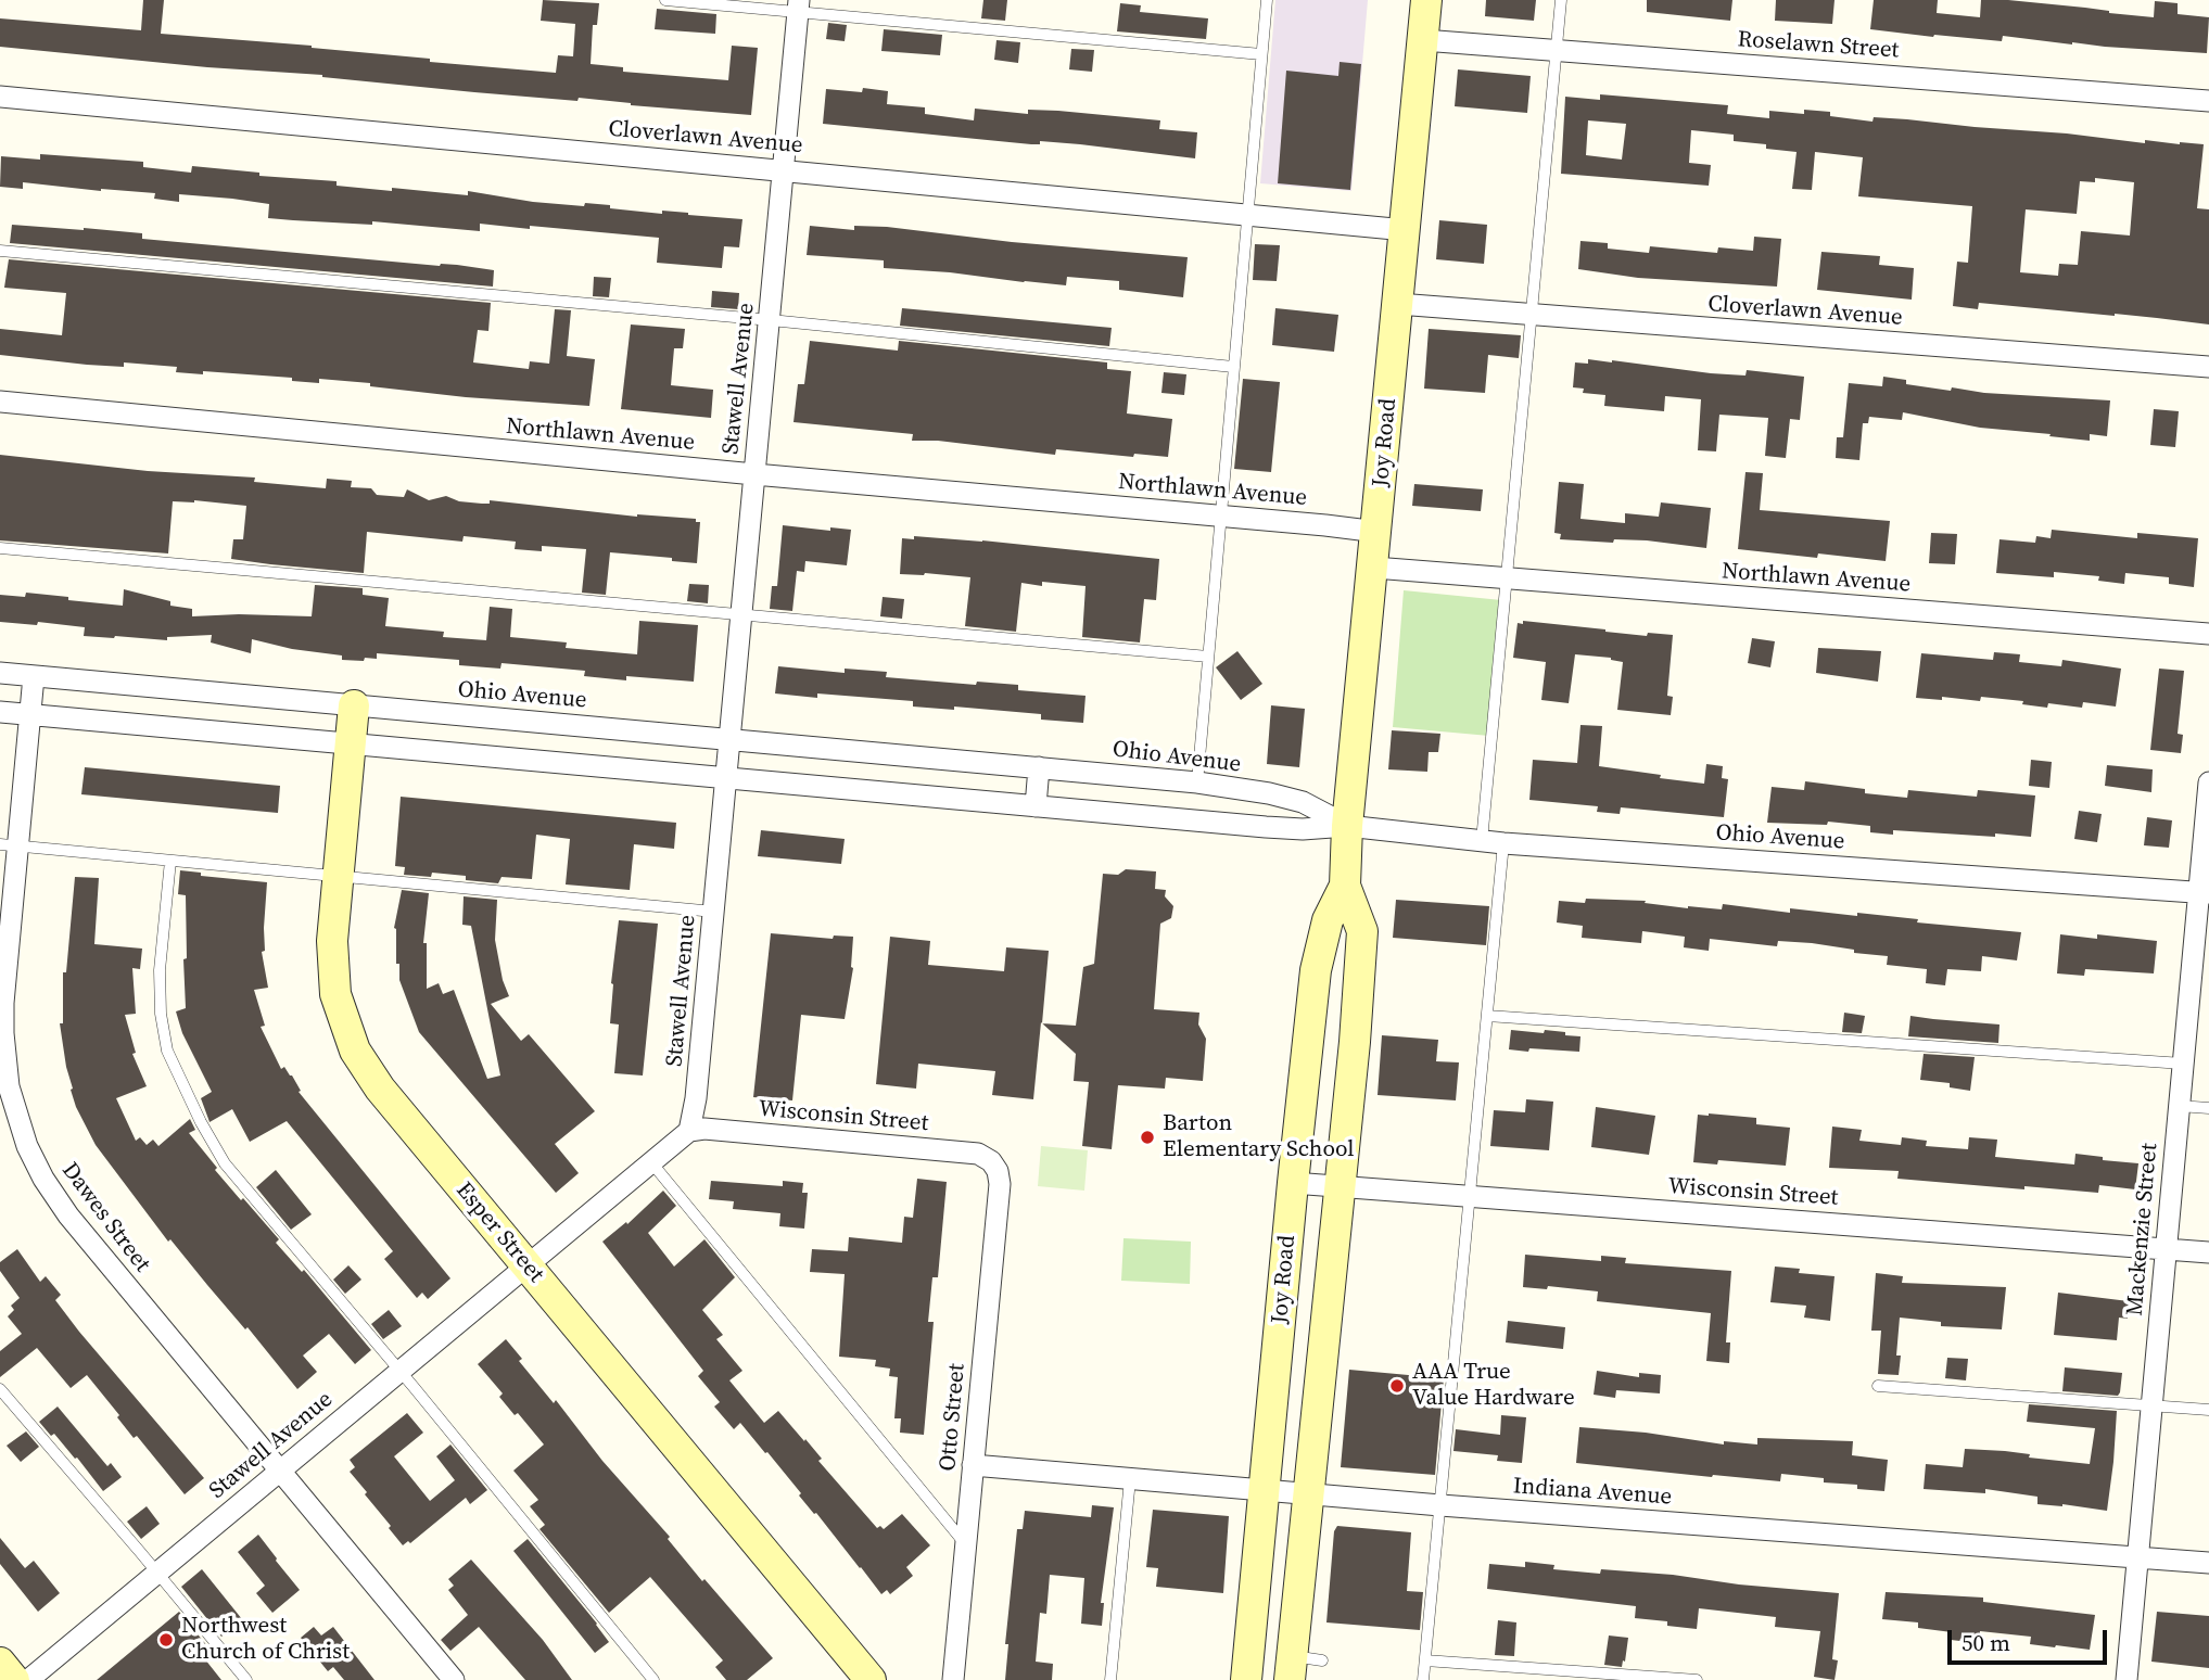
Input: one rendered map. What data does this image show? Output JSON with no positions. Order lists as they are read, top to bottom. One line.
{"streets":{"street":["Roselawn Street","Cloverlawn Avenue","Stawell Avenue","Northlawn Avenue","Joy Road","Ohio Avenue","Wisconsin Street","Dawes Street","Mackenzie Street","Esper Street","Otto Street","Indiana Avenue"]},"crossings":[["Roselawn Street","Joy Road"],["Cloverlawn Avenue","Stawell Avenue"],["Cloverlawn Avenue","Joy Road"],["Stawell Avenue","Northlawn Avenue"],["Stawell Avenue","Ohio Avenue"],["Stawell Avenue","Wisconsin Street"],["Stawell Avenue","Dawes Street"],["Stawell Avenue","Esper Street"],["Northlawn Avenue","Joy Road"],["Joy Road","Ohio Avenue"],["Joy Road","Wisconsin Street"],["Joy Road","Indiana Avenue"],["Ohio Avenue","Dawes Street"],["Ohio Avenue","Mackenzie Street"],["Ohio Avenue","Esper Street"],["Wisconsin Street","Mackenzie Street"],["Wisconsin Street","Otto Street"],["Mackenzie Street","Indiana Avenue"],["Otto Street","Indiana Avenue"]],"places":["Barton Elementary School","AAA True Value Hardware","Northwest Church of Christ"],"scale_bar":"50 m"}
